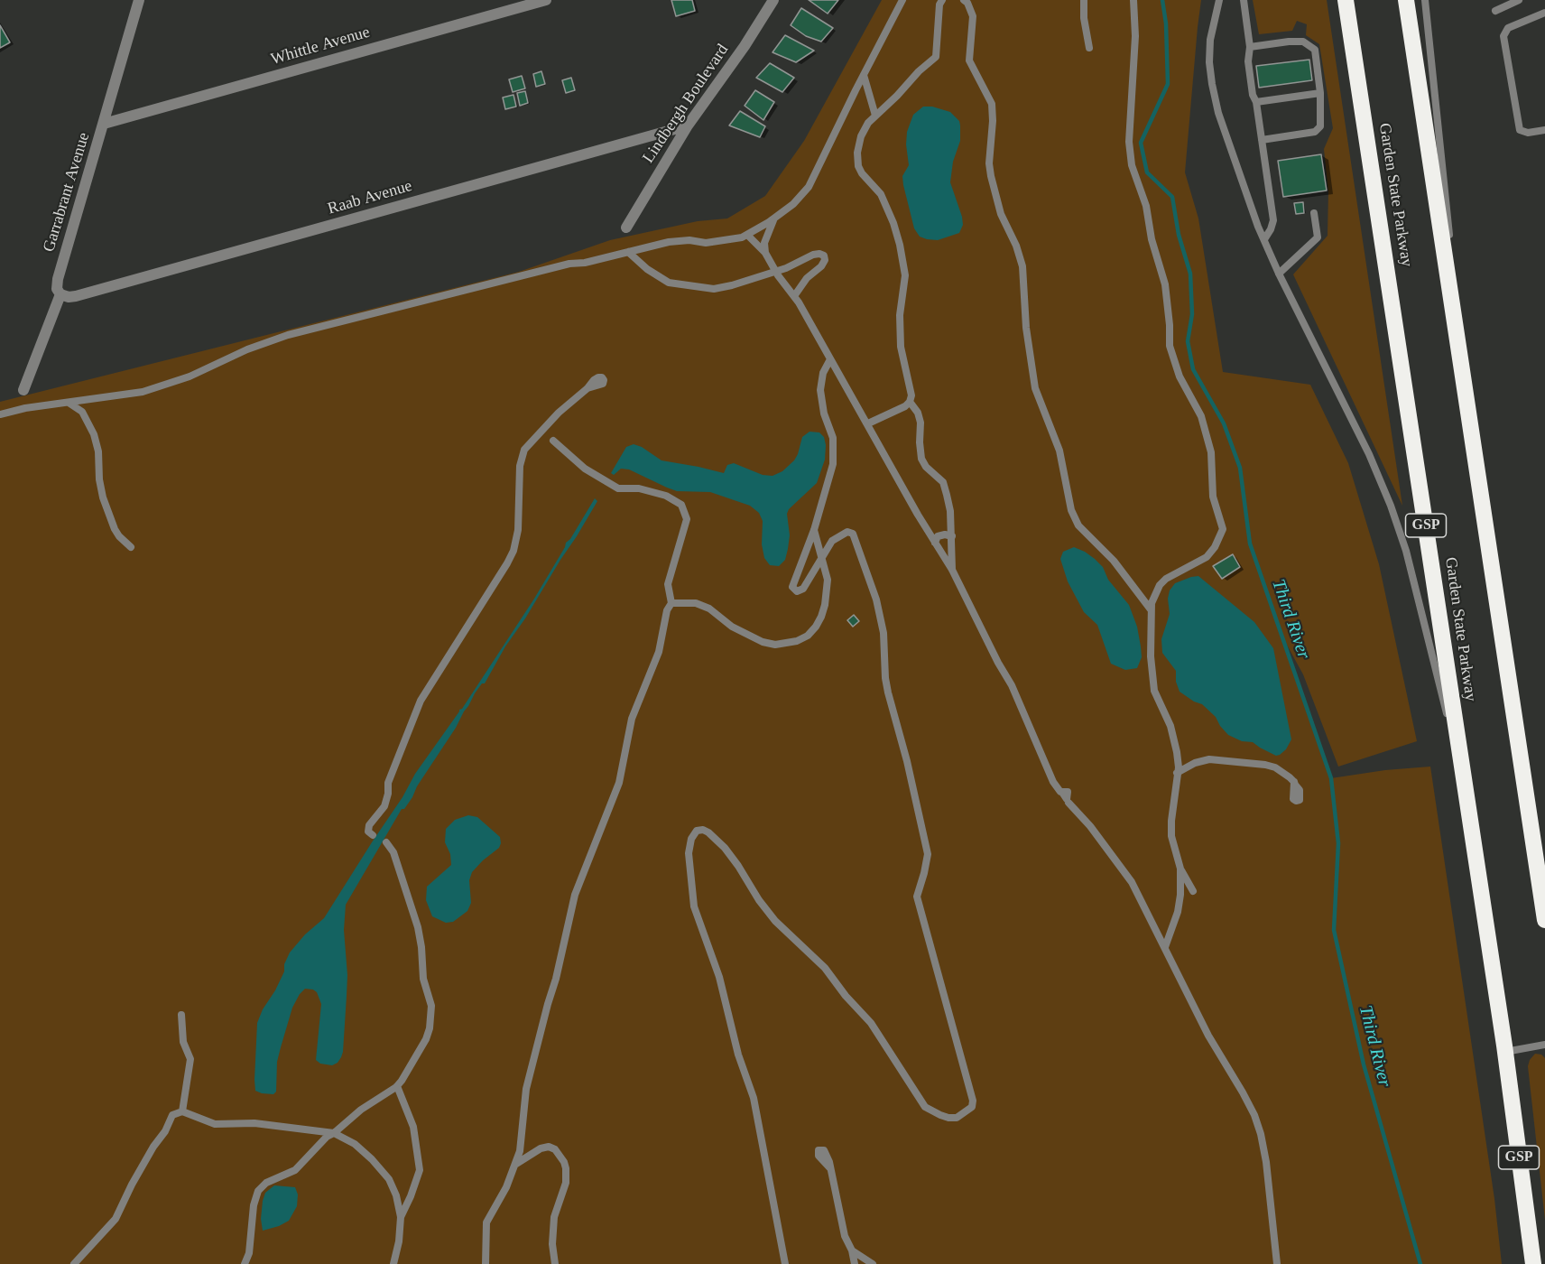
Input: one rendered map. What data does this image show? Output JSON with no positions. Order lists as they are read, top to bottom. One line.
{"streets":{"highway":["Garden State Parkway","GSP"],"street":["Whittle Avenue","Lindbergh Boulevard","Garrabrant Avenue","Raab Avenue"]},"crossings":[["Whittle Avenue","Garrabrant Avenue"],["Lindbergh Boulevard","Raab Avenue"],["Garrabrant Avenue","Raab Avenue"]],"water":["Third River"]}
